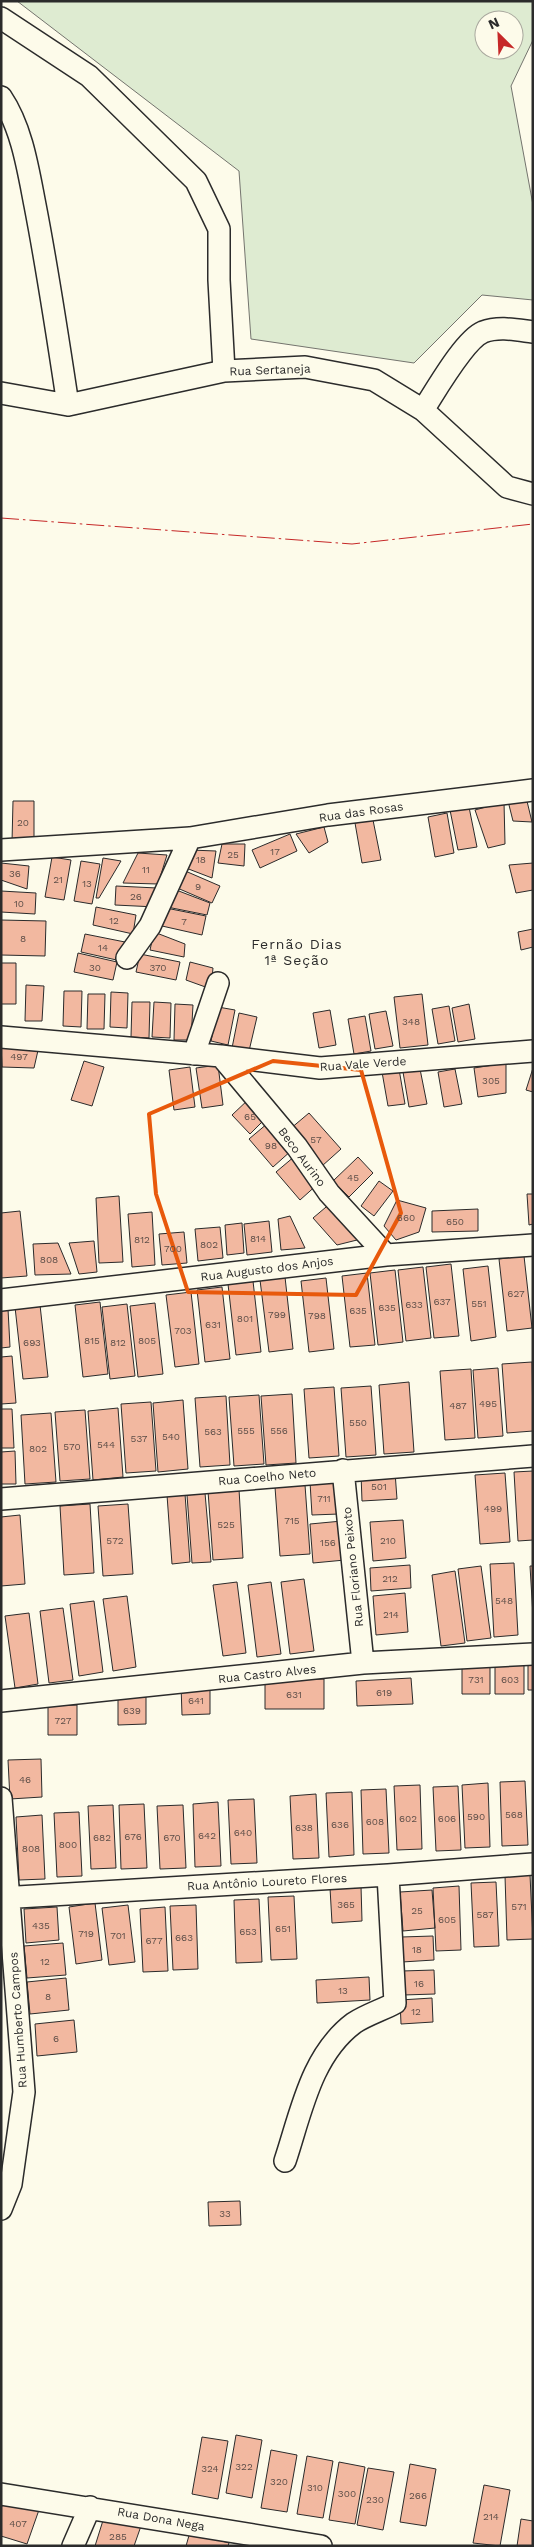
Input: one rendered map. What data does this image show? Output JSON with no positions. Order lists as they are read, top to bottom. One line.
{"streets":{"street":["Rua Sertaneja","Rua das Rosas","Rua Vale Verde","Beco Aurino","Rua Augusto dos Anjos","Rua Coelho Neto","Rua Floriano Peixoto","Rua Castro Alves","Rua Antônio Loureto Flores","Rua Humberto Campos","Rua Dona Nega"]},"crossings":[["Rua Vale Verde","Beco Aurino"],["Beco Aurino","Rua Augusto dos Anjos"],["Rua Coelho Neto","Rua Floriano Peixoto"],["Rua Floriano Peixoto","Rua Castro Alves"],["Rua Antônio Loureto Flores","Rua Humberto Campos"]],"districts":["Fernão Dias 1ª Seção"],"house_numbers":["20","17","25","18","11","36","21","13","9","26","10","12","7","8","14","30","370","348","497","305","65","57","98","45","660","650","814","812","802","700","808","627","637","551","633","635","635","799","798","801","631","703","815","805","693","812","495","487","550","555","556","563","540","537","544","570","802","501","711","499","715","525","572","210","156","212","548","214","731","603","619","631","641","639","727","46","568","590","602","606","608","636","638","640","642","676","682","670","800","808","365","571","25","587","605","435","651","653","719","701","663","677","18","12","16","13","8","12","6","33","322","324","320","310","300","266","230","214","407","285"],"north":"top left"}
